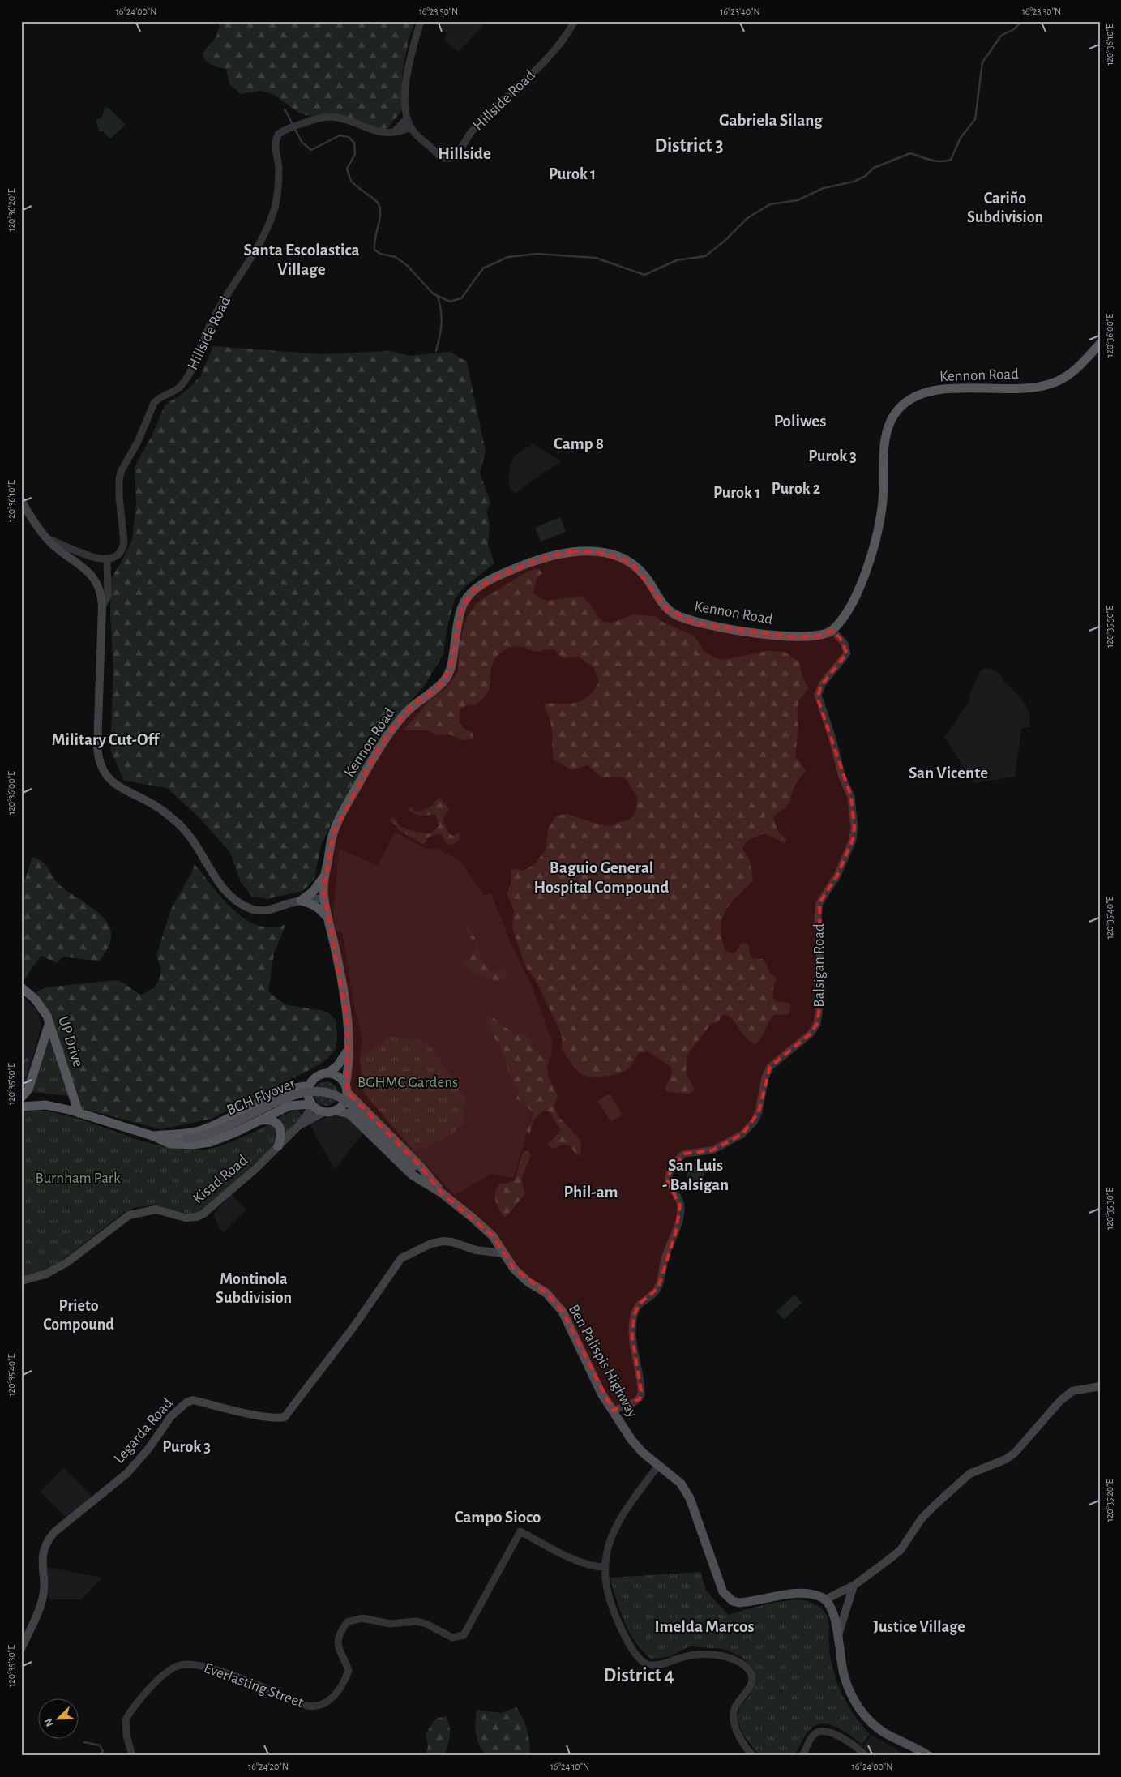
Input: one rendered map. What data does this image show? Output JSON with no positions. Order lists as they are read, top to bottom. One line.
{"streets":{"highway":["Kennon Road","UP Drive"],"main road":["BGH Flyover","Kisad Road","Ben Palispis Highway","Legarda Road"],"street":["Hillside Road","Balsigan Road","Everlasting Street"]},"crossings":[["Kennon Road","Balsigan Road"],["Kennon Road","Kisad Road"],["Kennon Road","Ben Palispis Highway"],["Balsigan Road","Ben Palispis Highway"],["BGH Flyover","Ben Palispis Highway"],["Kisad Road","Ben Palispis Highway"],["Ben Palispis Highway","Legarda Road"]],"districts":["Gabriela Silang","District 3","Hillside","Purok 1","Cariño Subdivision","Santa Escolastica Village","Poliwes","Camp 8","Purok 3","Purok 2","Purok 1","Military Cut-Off","San Vicente","Baguio General Hospital Compound","San Luis - Balsigan","Phil-am","Montinola Subdivision","Prieto Compound","Purok 3","Campo Sioco","Imelda Marcos","Justice Village","District 4"],"parks":["BGHMC Gardens","Burnham Park"],"north":"bottom left","coordinates":["16°24'00\"N","16°23'50\"N","16°23'40\"N","16°23'30\"N","120°36'10\"E","120°36'20\"E","120°36'00\"E","120°35'50\"E","120°35'40\"E","120°35'30\"E","120°35'20\"E","16°24'20\"N","16°24'10\"N"]}
